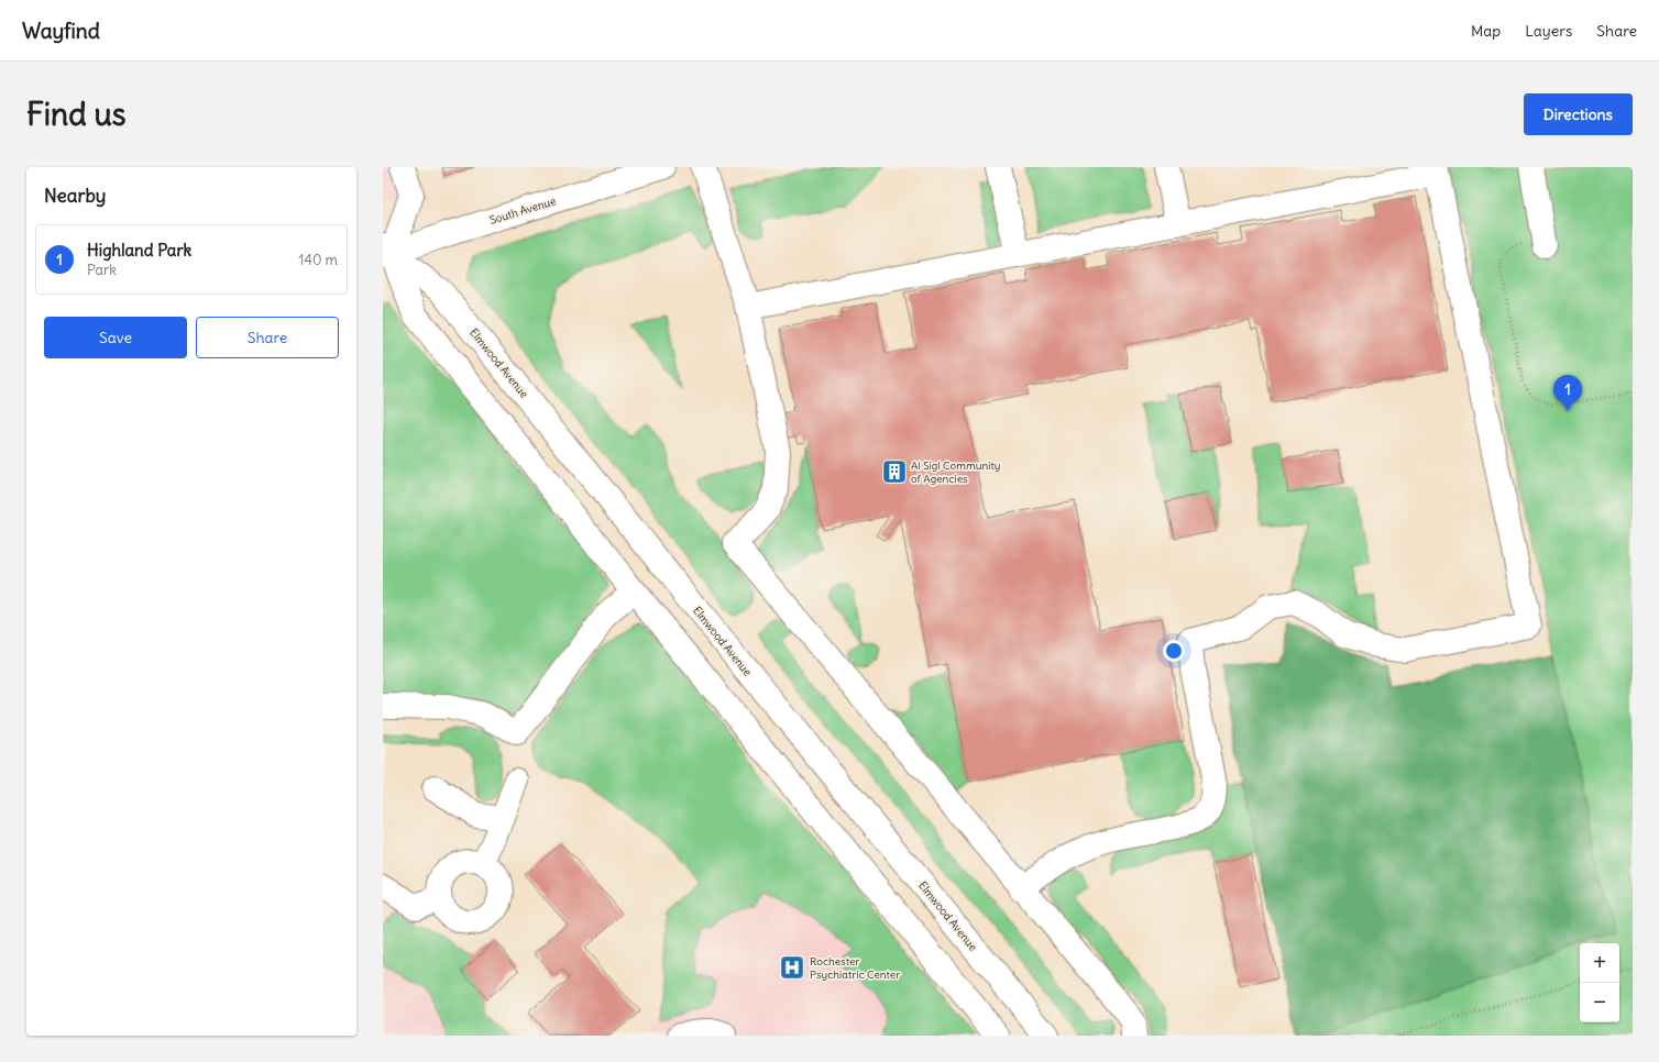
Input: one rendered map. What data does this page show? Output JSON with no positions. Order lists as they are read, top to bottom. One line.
{"streets":{"main road":["South Avenue","Elmwood Avenue"]},"crossings":[["South Avenue","Elmwood Avenue"]],"places":{"building":["Al Sigl Community of Agencies"],"hospital":["Rochester Psychiatric Center"]},"page":{"header":"Wayfind","nav":["Map","Layers","Share"],"buttons":["Directions",["Save","Share"]],"title":"Find us","heading":"Nearby","list":[{"mark":"1","name":"Highland Park","note":"Park","value":"140 m"}],"pins":"1","map_buttons":["+","−"]}}
